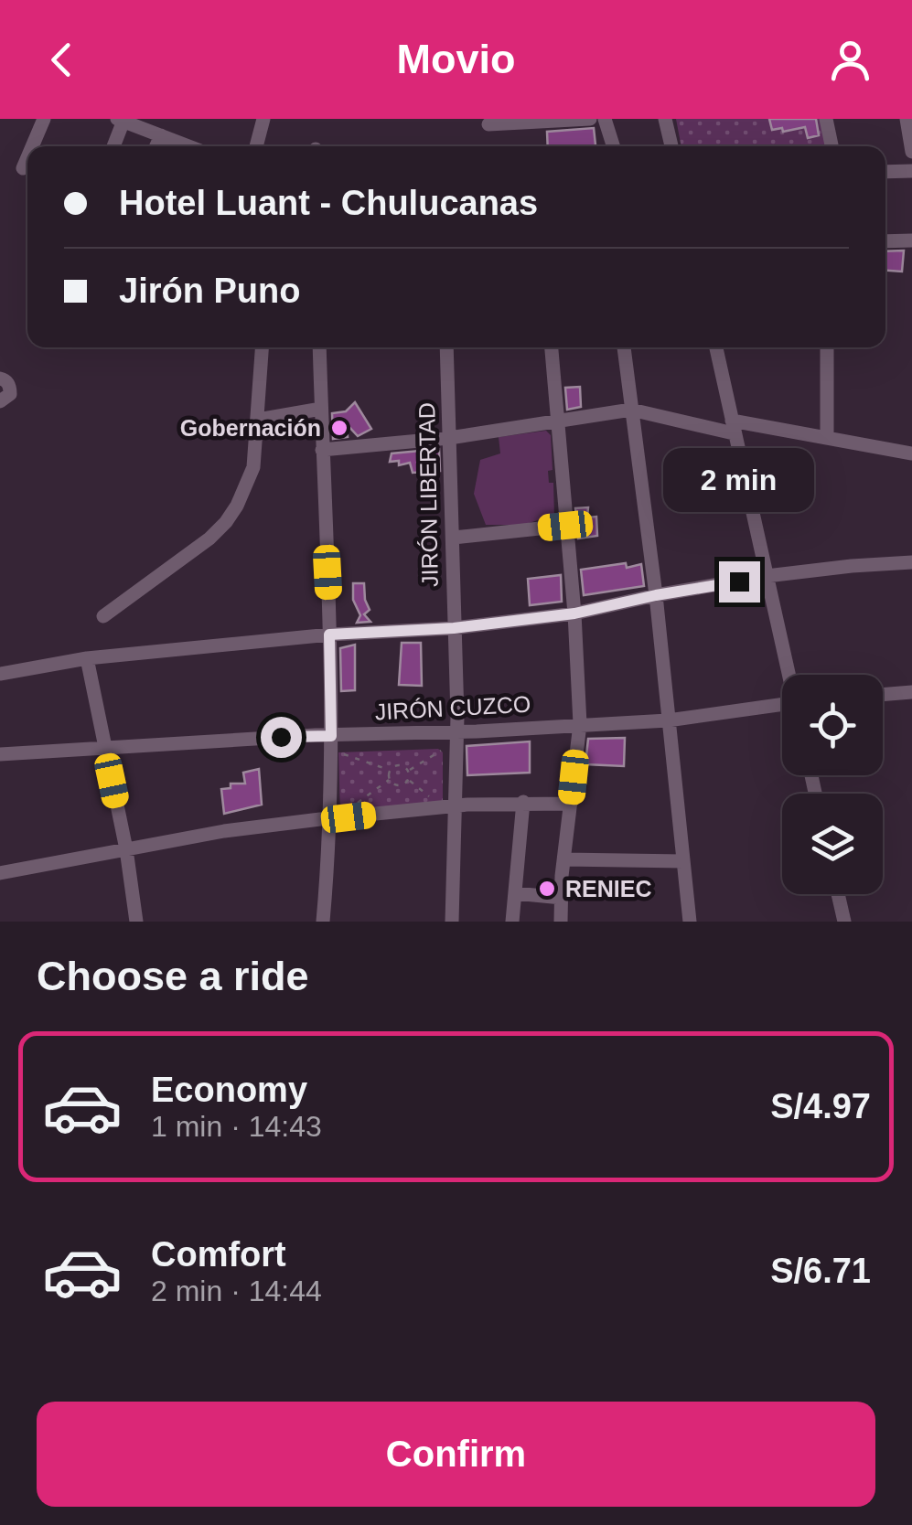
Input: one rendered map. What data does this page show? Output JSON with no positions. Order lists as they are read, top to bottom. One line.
{"streets":{"street":["JIRÓN LIBERTAD","JIRÓN CUZCO"]},"crossings":[["JIRÓN LIBERTAD","JIRÓN CUZCO"]],"places":["Gobernación","RENIEC"],"page":{"header":"Movio","banner":["Hotel Luant - Chulucanas","Jirón Puno"],"bubble":"2 min","heading":"Choose a ride","list":[{"name":"Economy","note":"1 min · 14:43","value":"S/4.97"},{"name":"Comfort","note":"2 min · 14:44","value":"S/6.71"}],"buttons":"Confirm"}}
